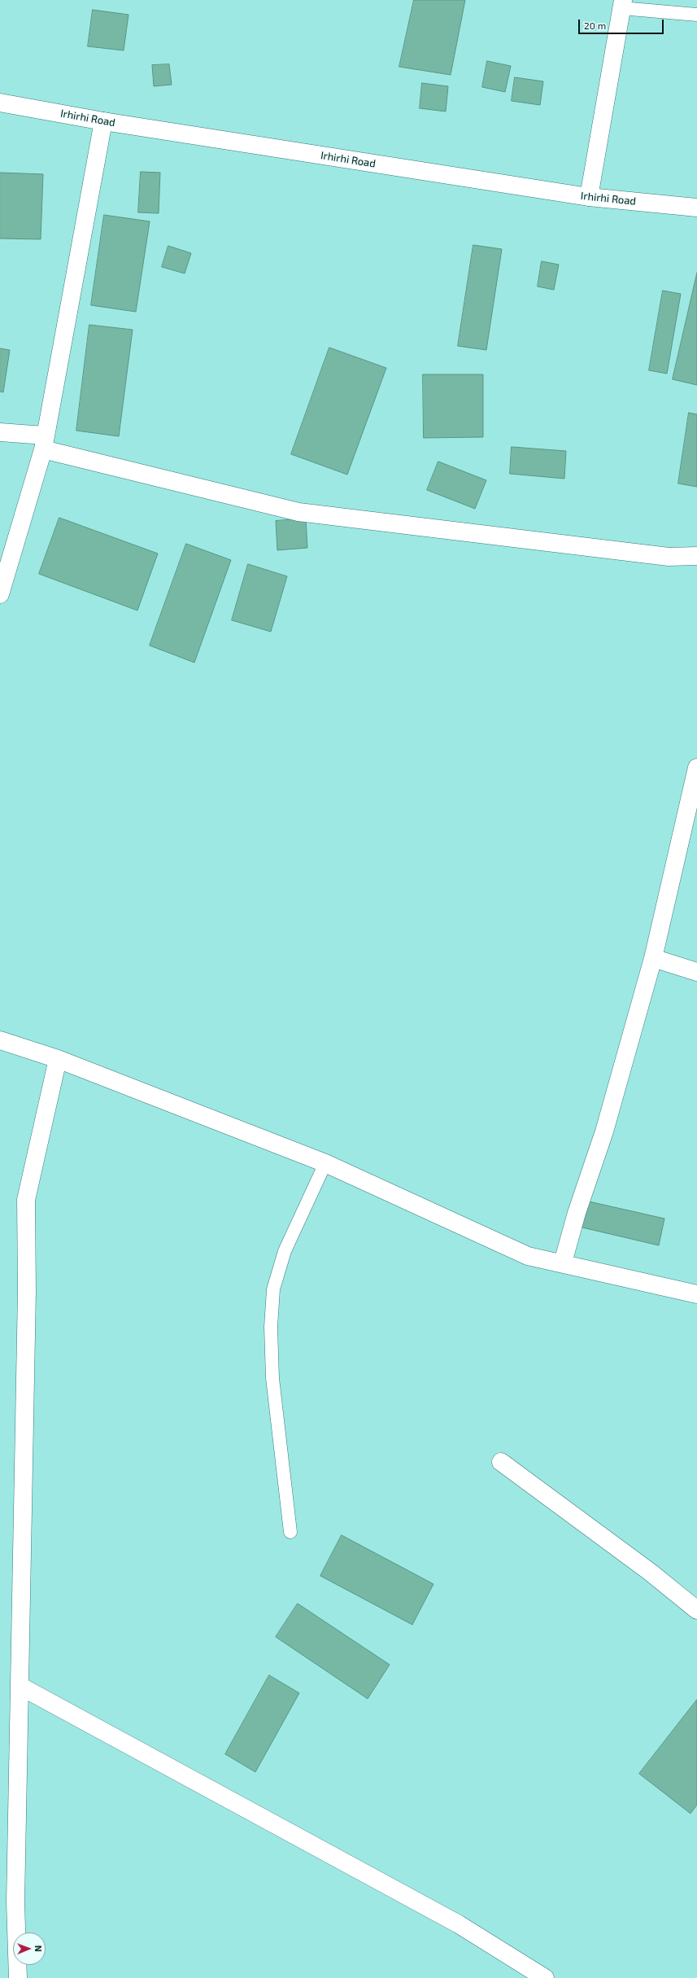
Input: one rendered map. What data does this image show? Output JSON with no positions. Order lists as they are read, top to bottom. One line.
{"streets":{"street":["Irhirhi Road"]},"scale_bar":"20 m","north":"right"}
